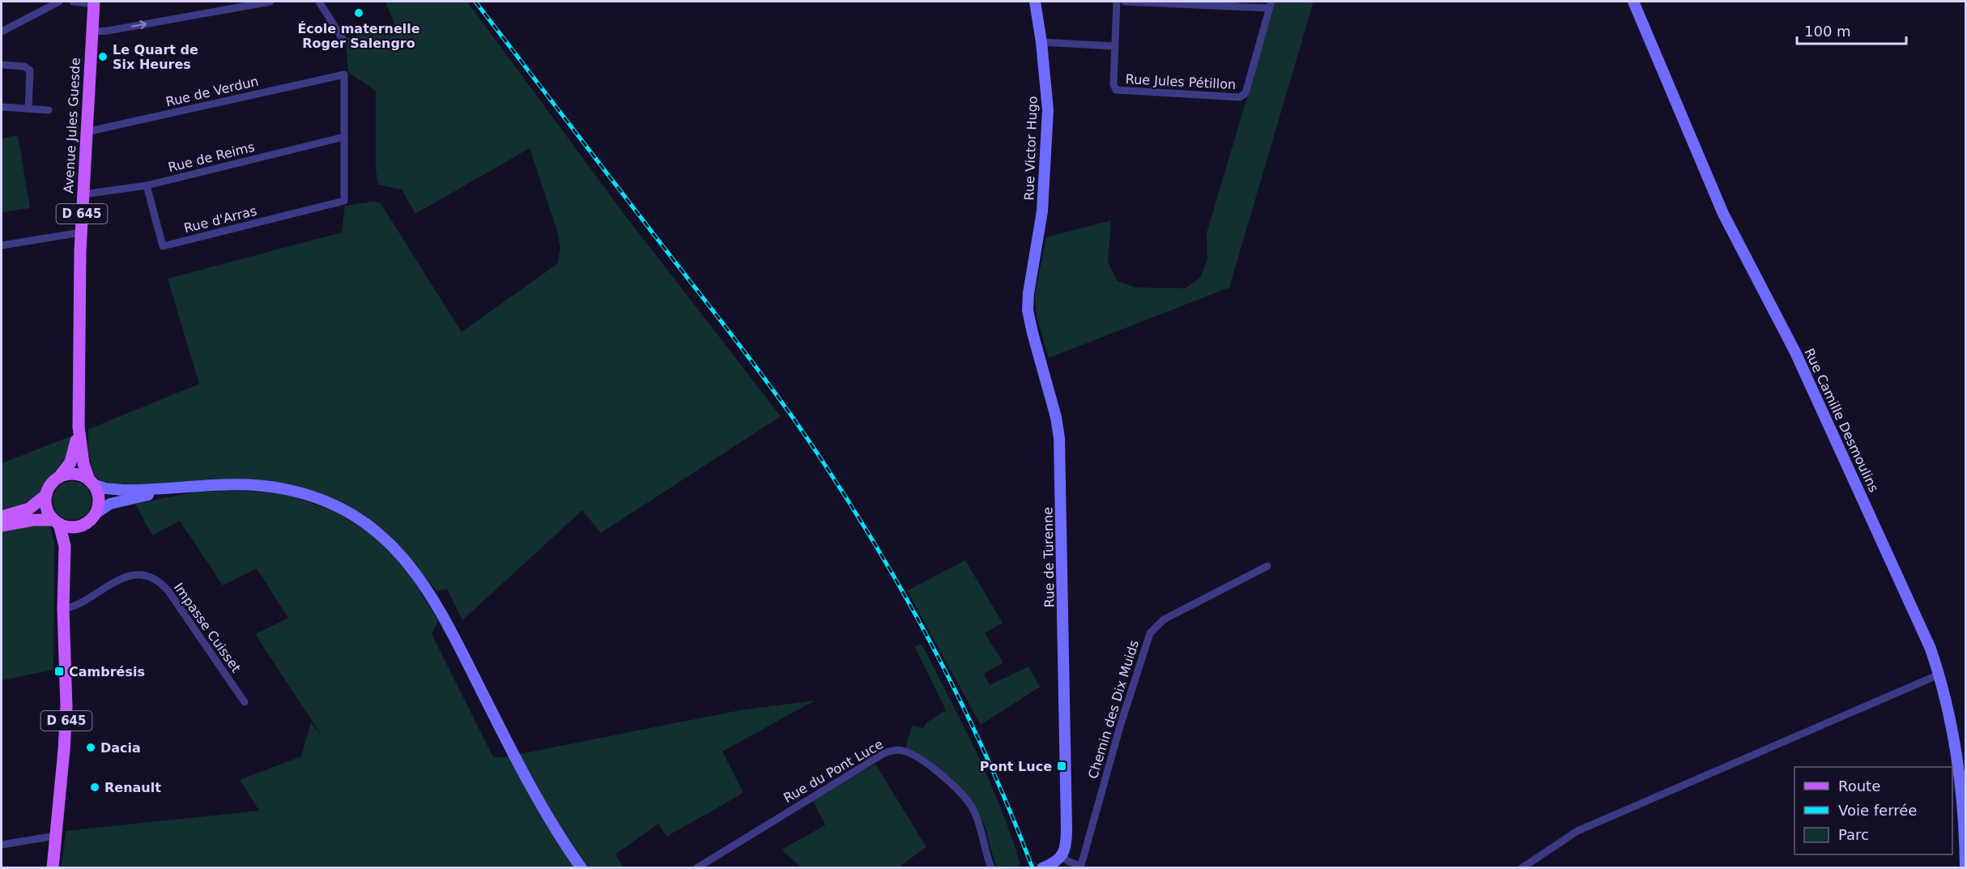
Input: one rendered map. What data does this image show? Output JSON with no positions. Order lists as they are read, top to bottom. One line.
{"streets":{"main road":["Avenue Jules Guesde","D 645"],"street":["Rue Jules Pétillon","Rue de Verdun","Rue Victor Hugo","Rue de Reims","Rue d'Arras","Rue Camille Desmoulins","Rue de Turenne","Impasse Cuisset","Chemin des Dix Muids","Rue du Pont Luce"]},"crossings":[["Rue de Verdun","Avenue Jules Guesde"],["Rue de Verdun","Rue de Reims"],["Rue de Verdun","Rue d'Arras"],["Avenue Jules Guesde","Rue de Reims"],["Avenue Jules Guesde","D 645"],["Rue Victor Hugo","Rue de Turenne"],["Rue de Reims","Rue d'Arras"],["D 645","Impasse Cuisset"]],"places":{"other":["École maternelle Roger Salengro","Le Quart de Six Heures","Dacia","Renault"],"transit":["Cambrésis","Pont Luce"]},"legend":["Route","Voie ferrée","Parc"],"scale_bar":"100 m"}
